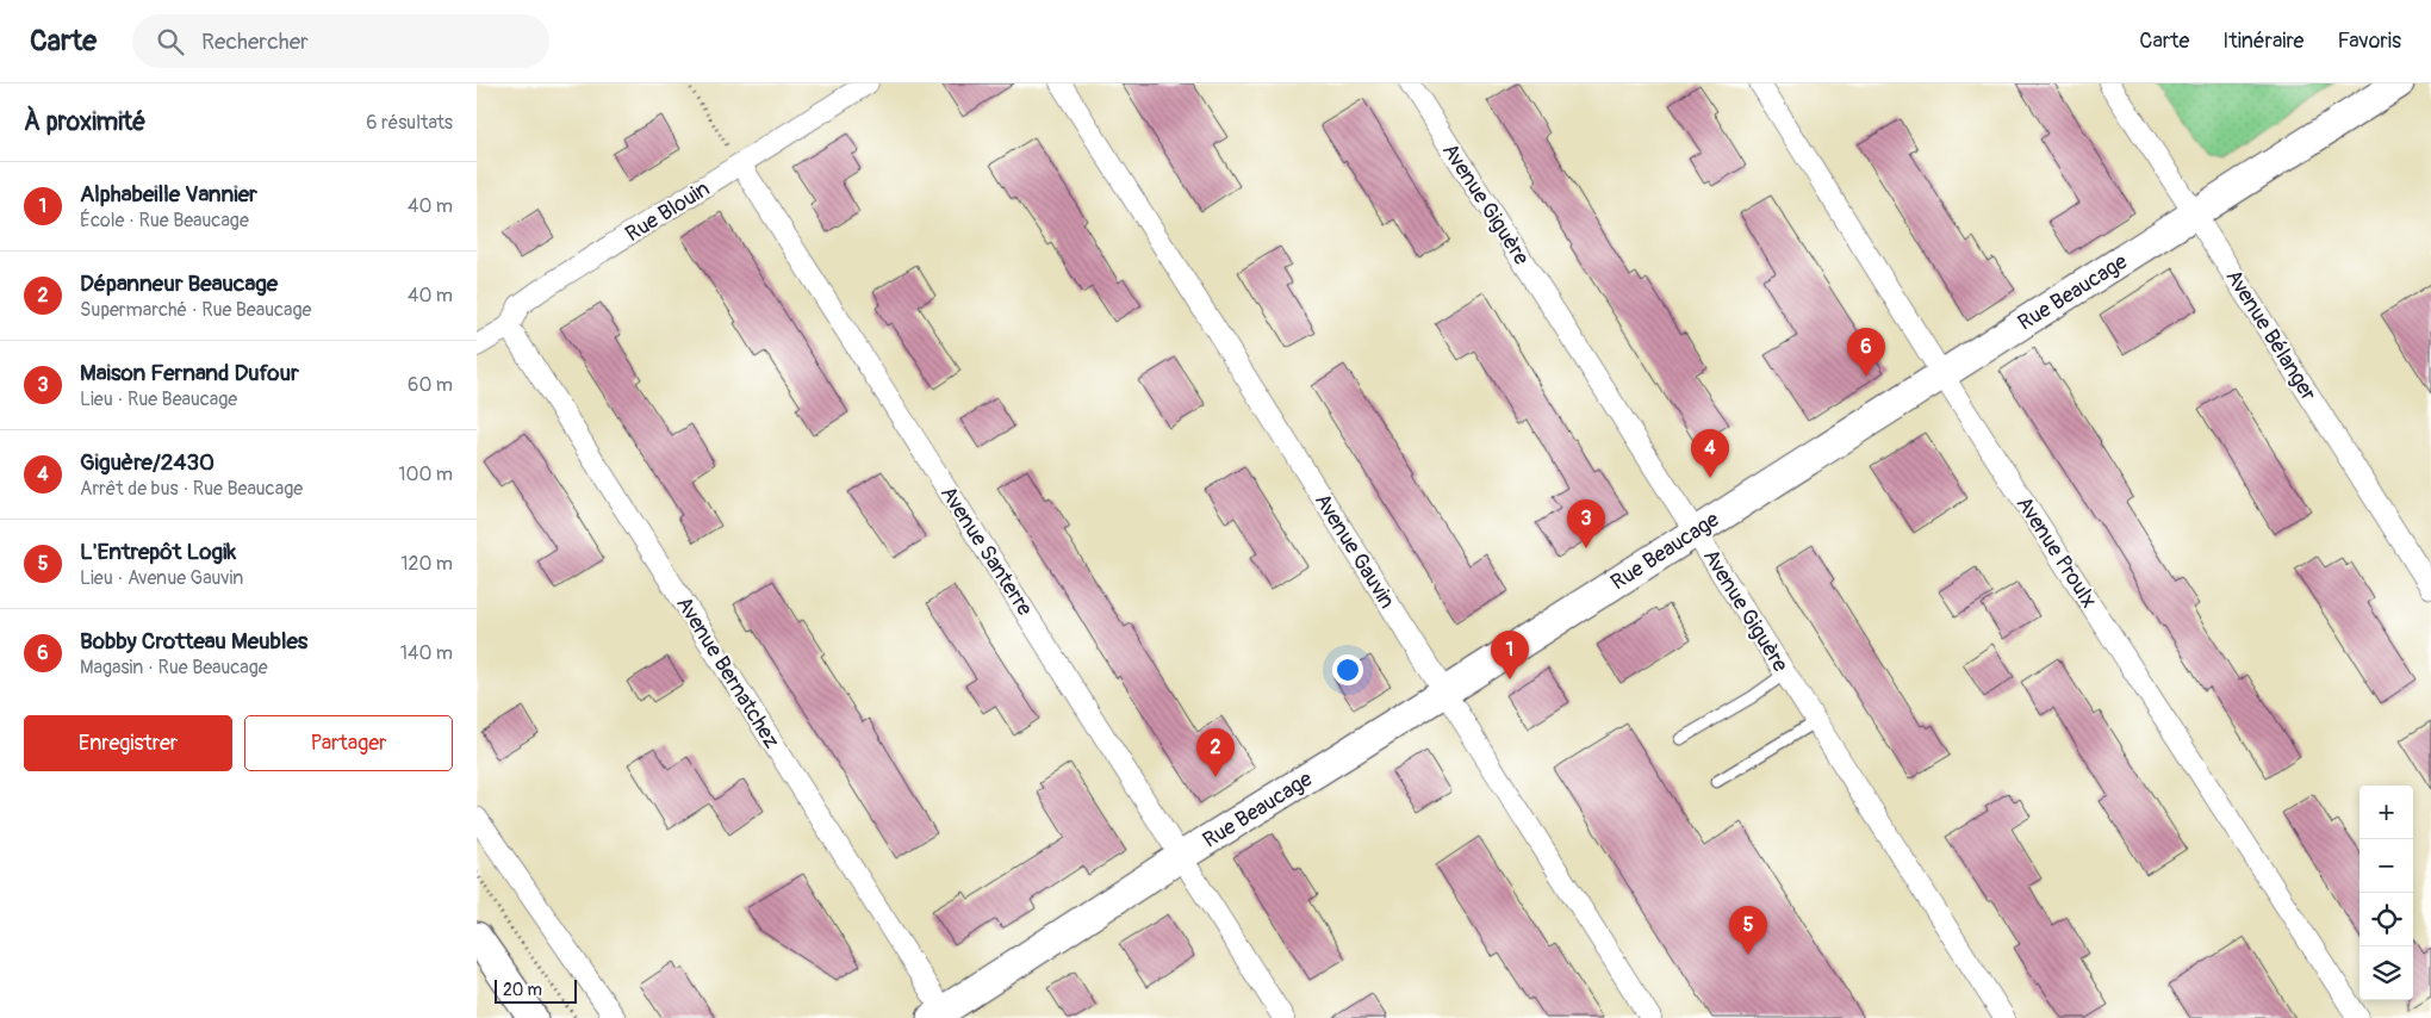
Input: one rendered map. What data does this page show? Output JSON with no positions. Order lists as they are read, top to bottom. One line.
{"streets":{"street":["Avenue Giguère","Rue Blouin","Rue Beaucage","Avenue Bélanger","Avenue Santerre","Avenue Gauvin","Avenue Proulx","Avenue Bernatchez"]},"crossings":[["Avenue Giguère","Rue Beaucage"],["Rue Blouin","Avenue Santerre"],["Rue Blouin","Avenue Bernatchez"],["Rue Beaucage","Avenue Bélanger"],["Rue Beaucage","Avenue Santerre"],["Rue Beaucage","Avenue Gauvin"],["Rue Beaucage","Avenue Proulx"],["Rue Beaucage","Avenue Bernatchez"]],"scale_bar":"20 m","page":{"header":"Carte","search":"Rechercher","nav":["Carte","Itinéraire","Favoris"],"heading":["À proximité","6 résultats"],"list":[{"mark":"1","name":"Alphabeille Vannier","note":"École · Rue Beaucage","value":"40 m"},{"mark":"2","name":"Dépanneur Beaucage","note":"Supermarché · Rue Beaucage","value":"40 m"},{"mark":"3","name":"Maison Fernand Dufour","note":"Lieu · Rue Beaucage","value":"60 m"},{"mark":"4","name":"Giguère/2430","note":"Arrêt de bus · Rue Beaucage","value":"100 m"},{"mark":"5","name":"L'Entrepôt Logik","note":"Lieu · Avenue Gauvin","value":"120 m"},{"mark":"6","name":"Bobby Crotteau Meubles","note":"Magasin · Rue Beaucage","value":"140 m"}],"pins":["6","4","3","1","2","5"],"buttons":["Enregistrer","Partager"],"map_buttons":["+","−"],"scale":"20 m"}}
